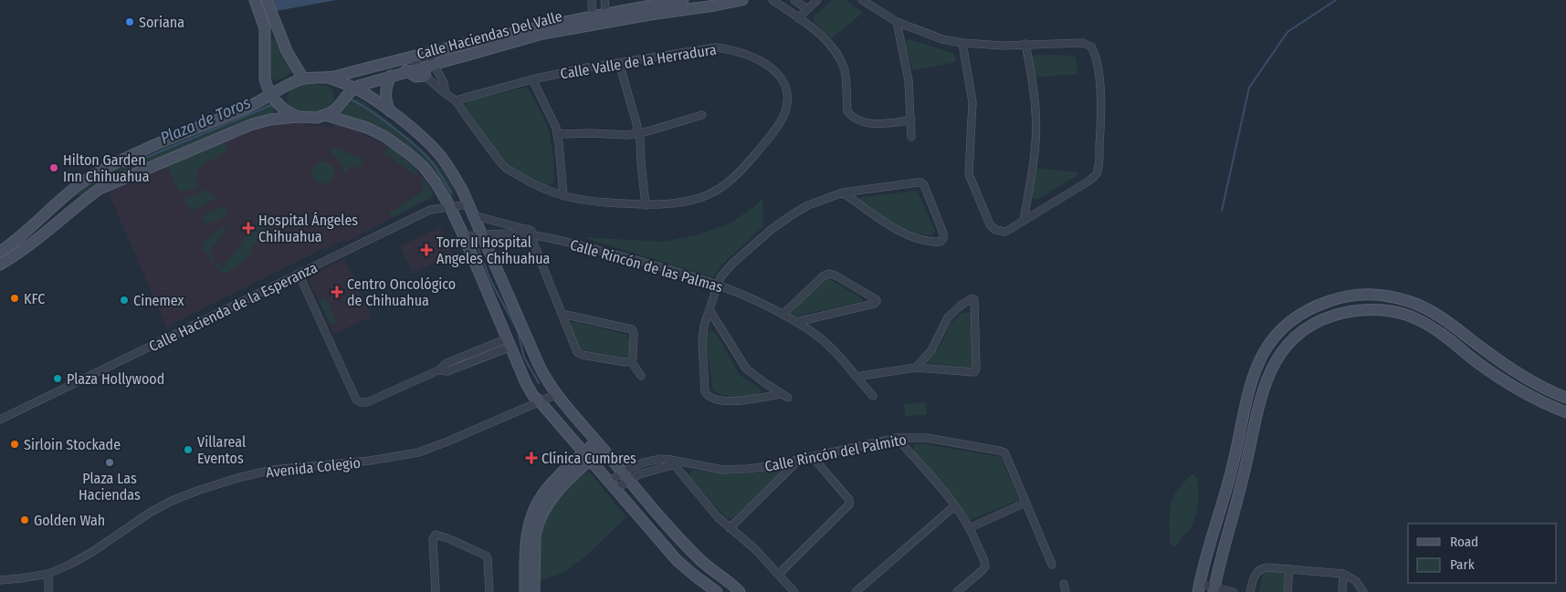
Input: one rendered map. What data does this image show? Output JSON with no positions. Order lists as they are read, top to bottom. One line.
{"streets":{"main road":["Calle Haciendas Del Valle"],"street":["Calle Valle de la Herradura","Calle Rincón de las Palmas","Calle Hacienda de la Esperanza","Calle Rincón del Palmito","Avenida Colegio"]},"crossings":[["Calle Haciendas Del Valle","Calle Valle de la Herradura"]],"water":["Plaza de Toros"],"places":{"other":["Soriana","Hilton Garden Inn Chihuahua","KFC","Cinemex","Plaza Hollywood","Sirloin Stockade","Villareal Eventos","Plaza Las Haciendas","Golden Wah"],"health":["Hospital Ángeles Chihuahua","Torre II Hospital Angeles Chihuahua","Centro Oncológico de Chihuahua","Clínica Cumbres"]},"legend":["Road","Park"]}
